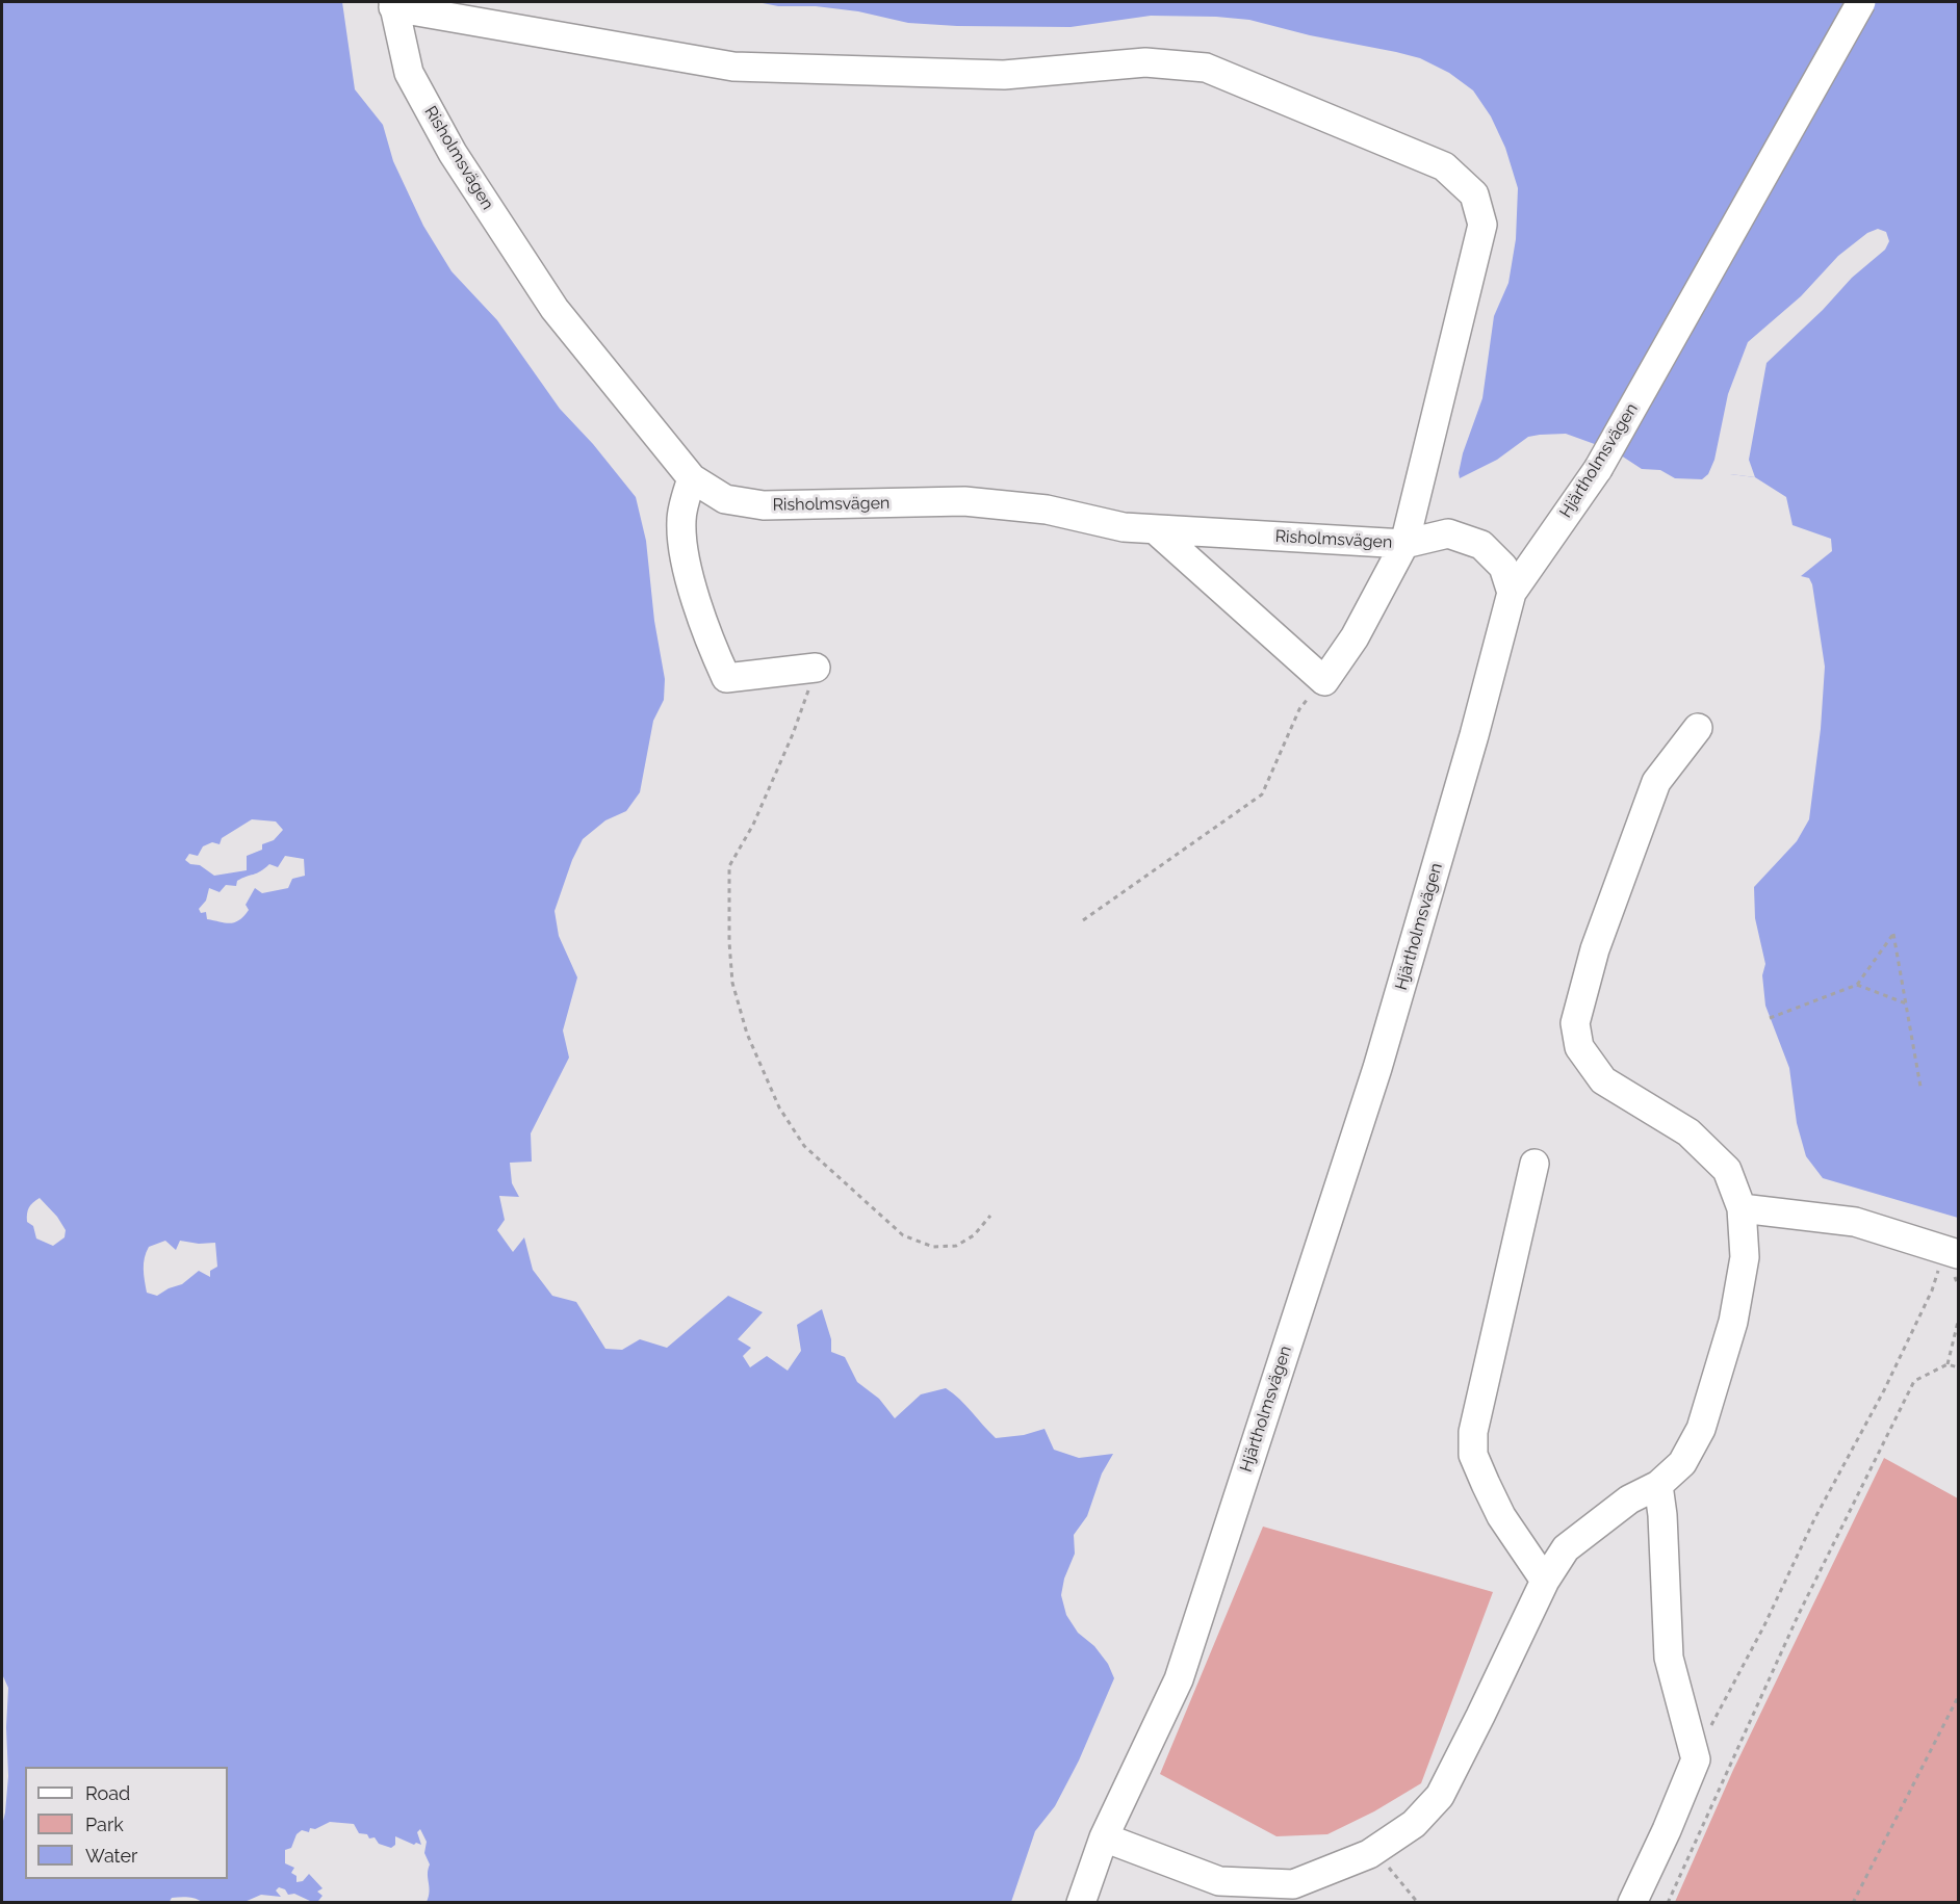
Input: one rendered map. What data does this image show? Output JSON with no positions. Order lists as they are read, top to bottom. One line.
{"streets":{"street":["Risholmsvägen","Hjärtholmsvägen"]},"crossings":[["Risholmsvägen","Hjärtholmsvägen"]],"legend":["Road","Park","Water"]}
